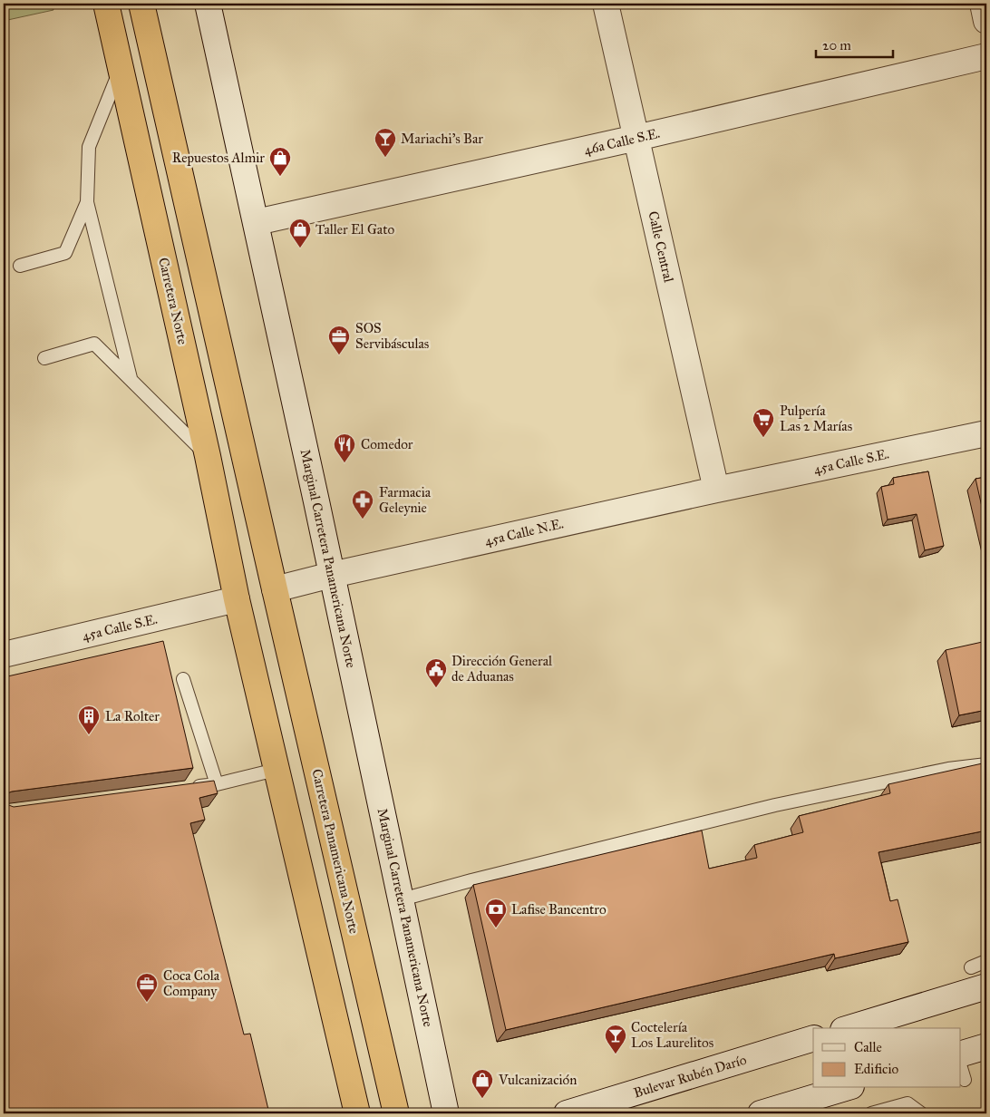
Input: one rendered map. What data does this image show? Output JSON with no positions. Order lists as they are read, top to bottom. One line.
{"streets":{"highway":["Carretera Norte","Carretera Panamericana Norte"],"street":["46a Calle S.E.","Calle Central","45a Calle S.E.","45a Calle N.E.","Marginal Carretera Panamericana Norte","Bulevar Rubén Darío"]},"crossings":[["46a Calle S.E.","Calle Central"],["46a Calle S.E.","Marginal Carretera Panamericana Norte"],["Calle Central","45a Calle S.E."],["Calle Central","45a Calle N.E."],["Carretera Norte","45a Calle S.E."],["45a Calle S.E.","45a Calle N.E."],["45a Calle N.E.","Marginal Carretera Panamericana Norte"]],"places":{"bar":["Mariachi's Bar","Coctelería Los Laurelitos"],"shop":["Repuestos Almir","Taller El Gato","Vulcanización"],"office":["SOS Servibásculas","Coca Cola Company"],"supermarket":["Pulpería Las 2 Marías"],"restaurant":["Comedor"],"pharmacy":["Farmacia Geleynie"],"public building":["Dirección General de Aduanas"],"building":["La Rolter"],"bank":["Lafise Bancentro"]},"legend":["Calle","Edificio"],"scale_bar":"20 m"}
